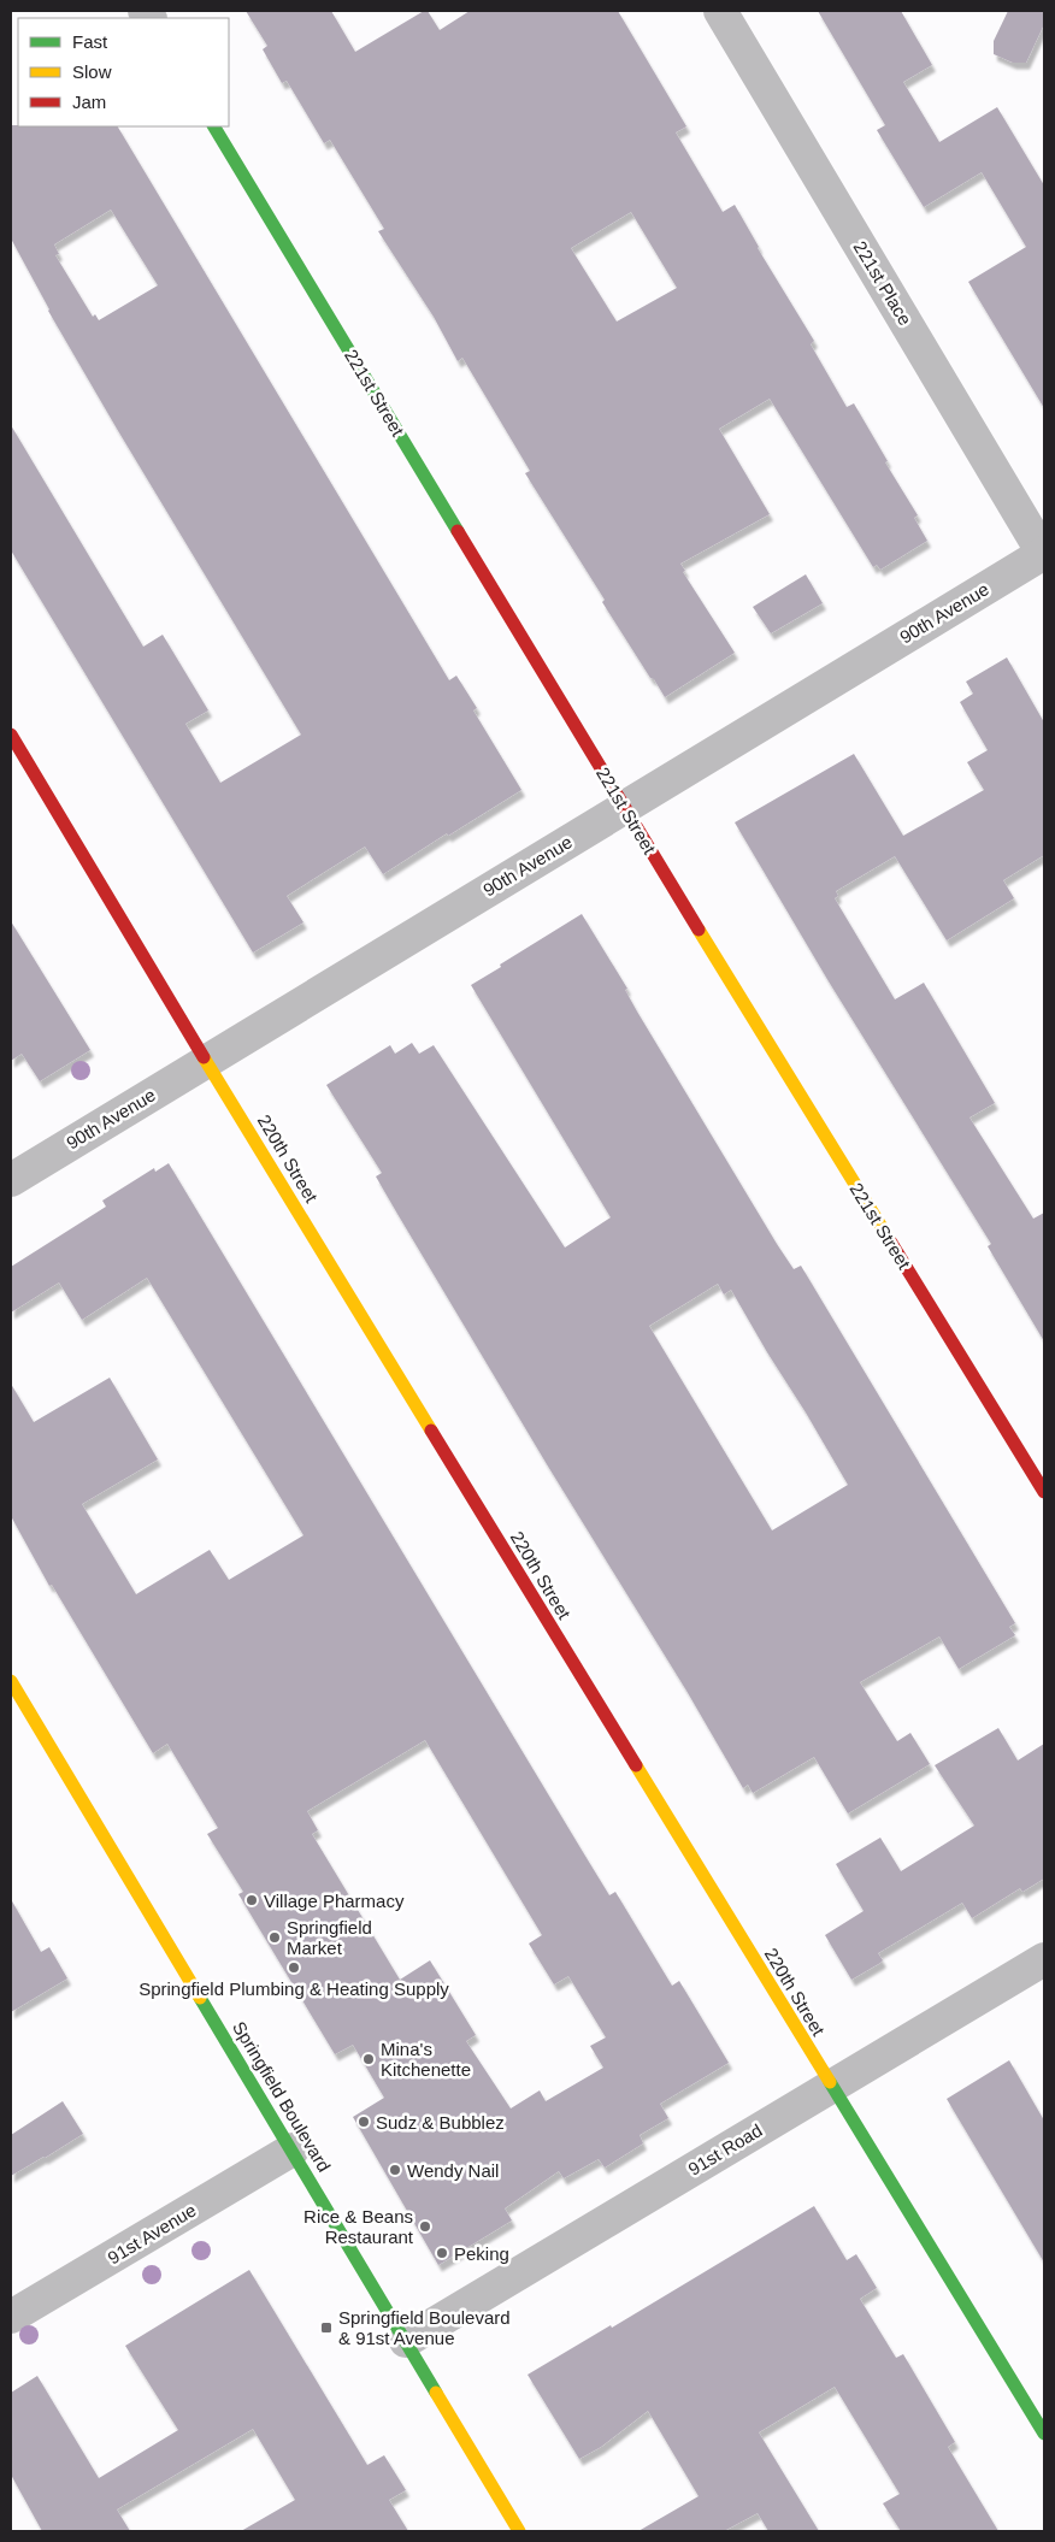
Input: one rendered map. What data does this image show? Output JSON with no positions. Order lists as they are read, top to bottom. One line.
{"streets":{"street":["221st Place","221st Street","90th Avenue","220th Street","Springfield Boulevard","91st Road","91st Avenue"]},"crossings":[["221st Place","90th Avenue"],["221st Street","90th Avenue"],["90th Avenue","220th Street"],["220th Street","91st Road"],["Springfield Boulevard","91st Road"],["Springfield Boulevard","91st Avenue"]],"places":{"other":["Village Pharmacy","Springfield Market","Springfield Plumbing & Heating Supply","Mina's Kitchenette","Sudz & Bubblez","Wendy Nail","Rice & Beans Restaurant","Peking"],"transit":["Springfield Boulevard & 91st Avenue"]},"legend":["Fast","Slow","Jam"]}
